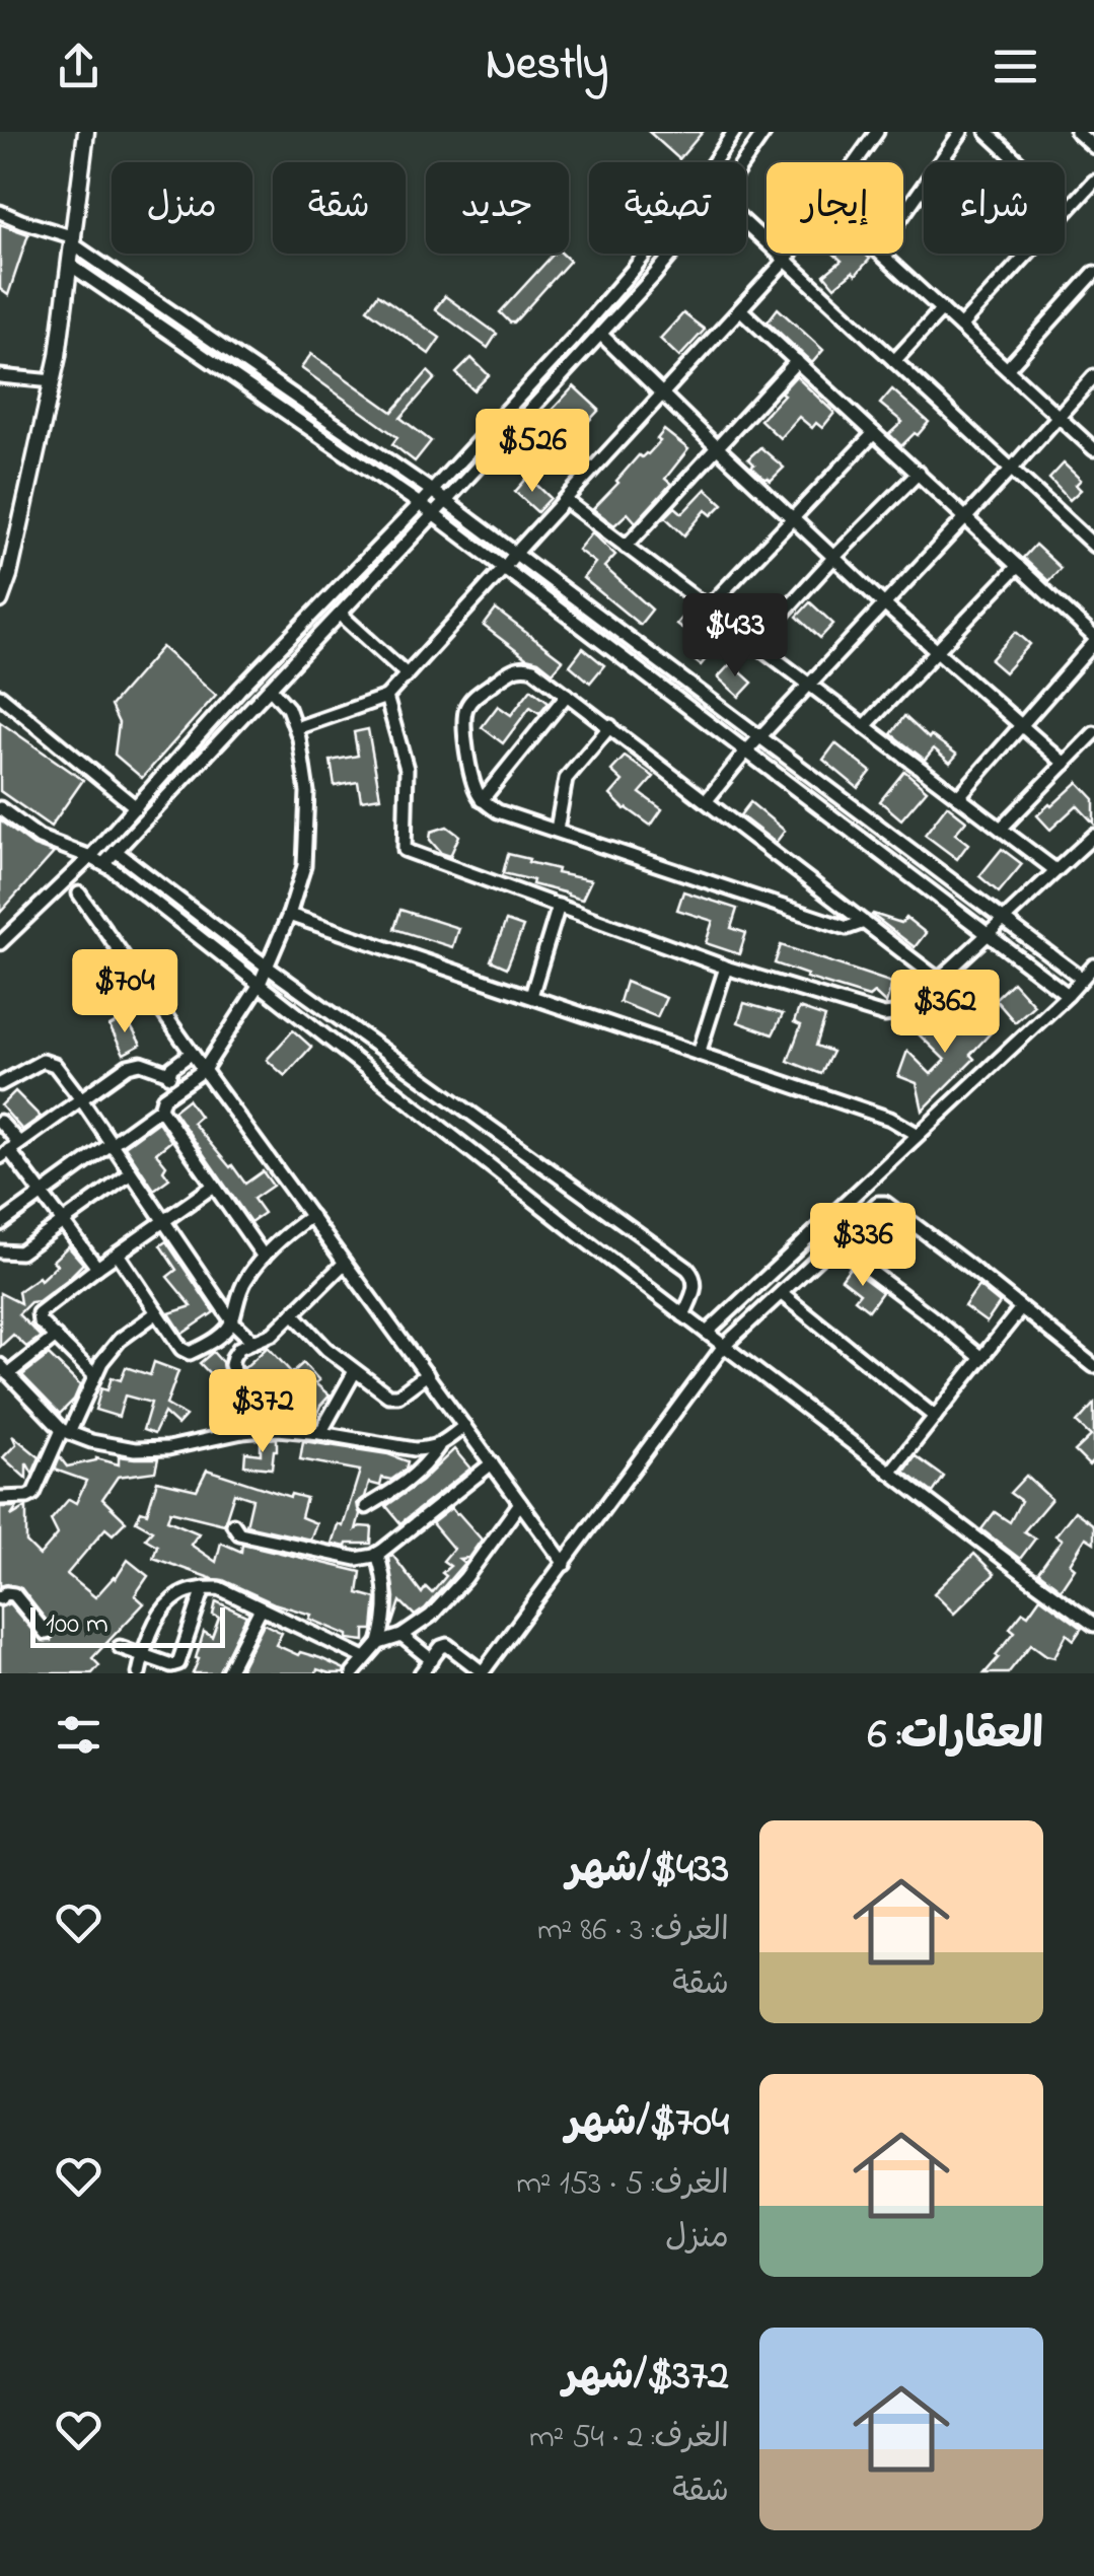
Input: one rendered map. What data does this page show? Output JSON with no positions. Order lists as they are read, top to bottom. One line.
{"scale_bar":"100 m","page":{"header":"Nestly","chip":["شراء","إيجار","تصفية","جديد","شقة","منزل"],"price":["$526","$433","$704","$362","$336","$372"],"scale":"100 m","heading":"العقارات: 6","list":[{"name":"$433/شهر","note":"الغرف: 3 · 86 m² · شقة"},{"name":"$704/شهر","note":"الغرف: 5 · 153 m² · منزل"},{"name":"$372/شهر","note":"الغرف: 2 · 54 m² · شقة"}]}}
